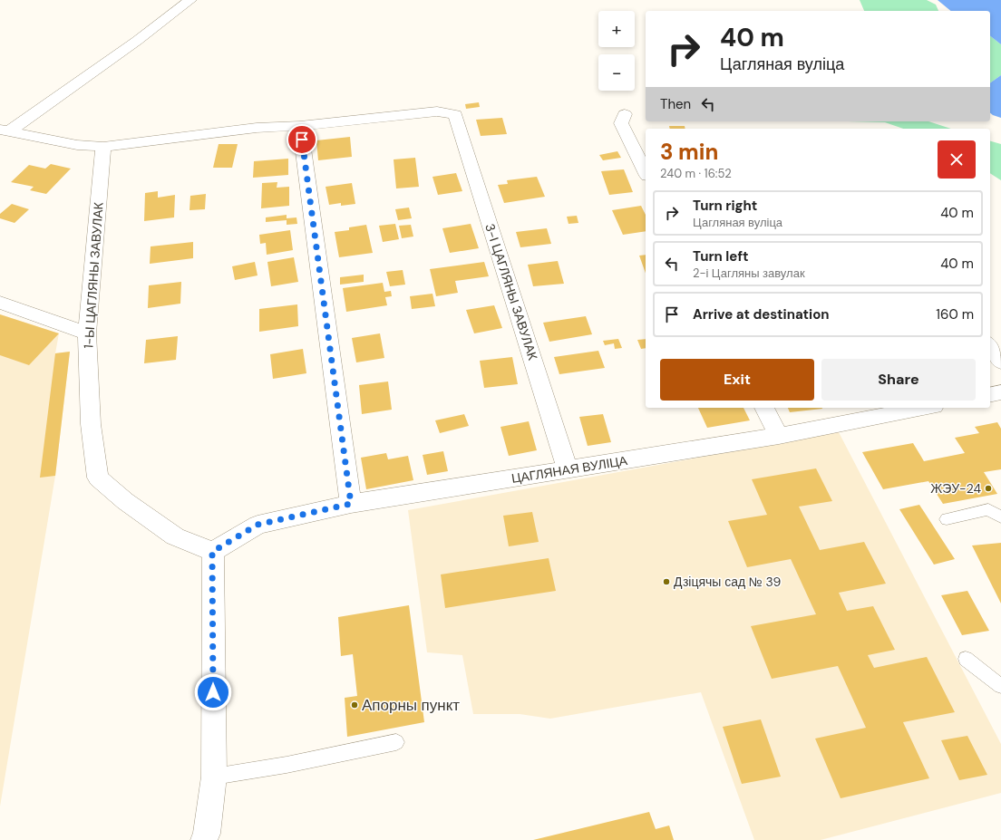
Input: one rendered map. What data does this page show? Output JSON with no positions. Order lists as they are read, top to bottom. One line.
{"streets":{"street":["1-Ы ЦАГЛЯНЫ ЗАВУЛАК","3-І ЦАГЛЯНЫ ЗАВУЛАК","ЦАГЛЯНАЯ ВУЛІЦА"]},"crossings":[["1-Ы ЦАГЛЯНЫ ЗАВУЛАК","ЦАГЛЯНАЯ ВУЛІЦА"],["3-І ЦАГЛЯНЫ ЗАВУЛАК","ЦАГЛЯНАЯ ВУЛІЦА"]],"places":["ЖЭУ-24","Дзіцячы сад № 39","Апорны пункт"],"page":{"map_buttons":["+","−"],"turn":["40 m","Цагляная вуліца"],"then":"Then","heading":["3 min","240 m · 16:52"],"list":[{"name":"Turn right","note":"Цагляная вуліца","value":"40 m"},{"name":"Turn left","note":"2-і Цагляны завулак","value":"40 m"},{"name":"Arrive at destination","value":"160 m"}],"buttons":["Exit","Share"]}}
